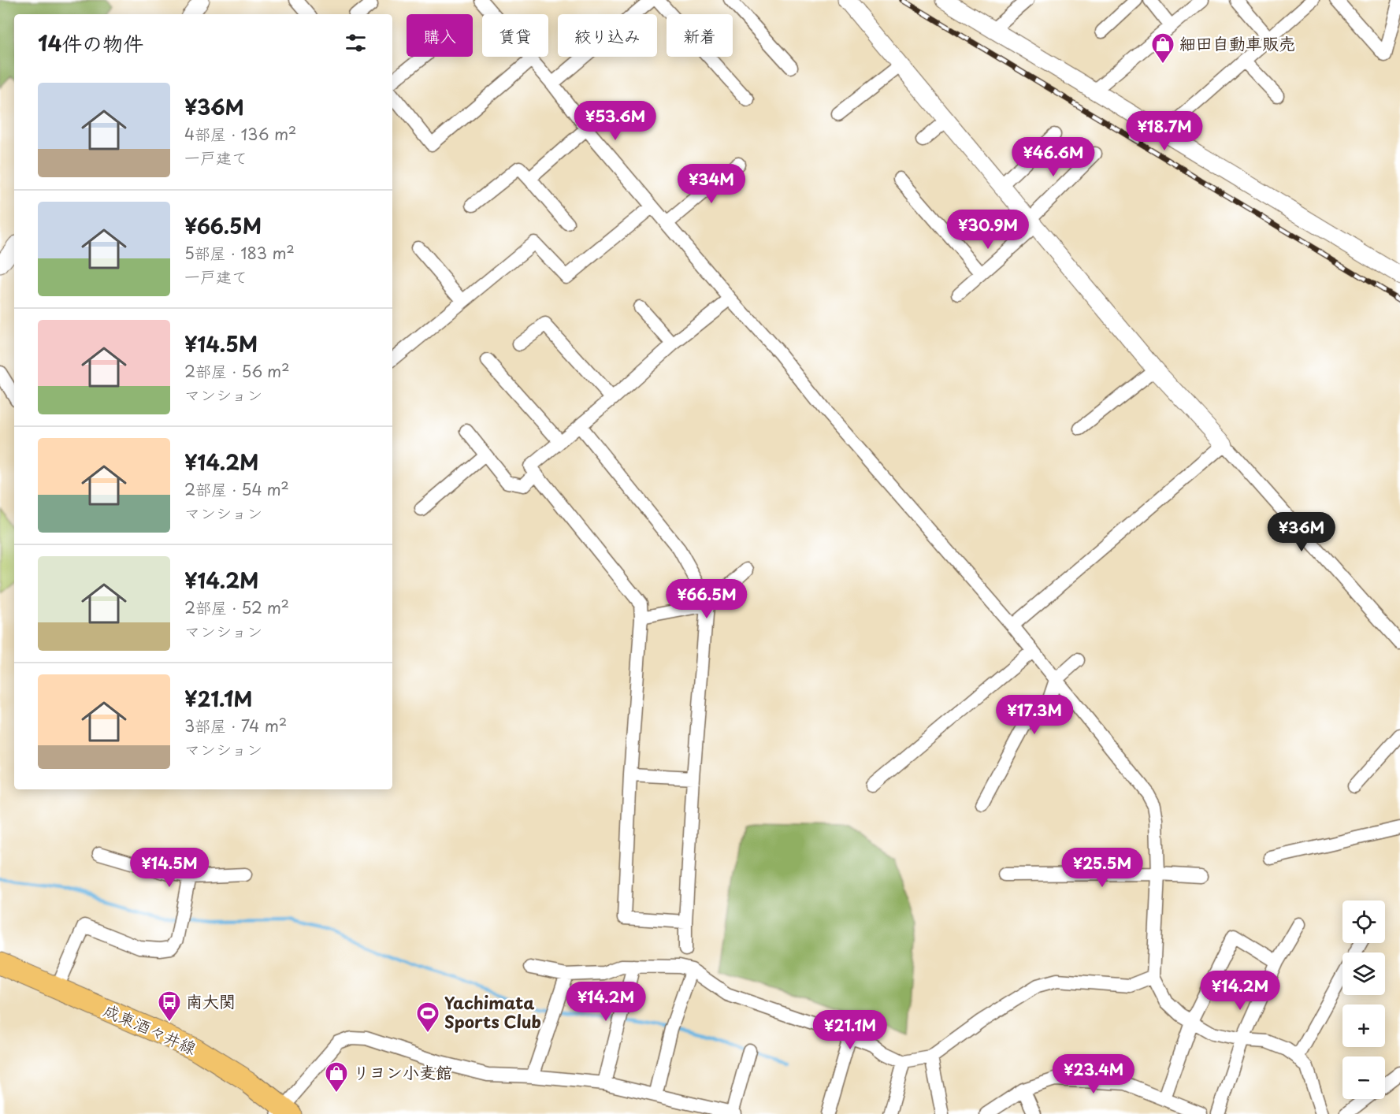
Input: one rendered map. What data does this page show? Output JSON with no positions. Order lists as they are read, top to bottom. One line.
{"streets":{"main road":["成東酒々井線"]},"places":{"shop":["細田自動車販売","リヨン小麦館"],"bus stop":["南大関"],"sports":["Yachimata Sports Club"]},"page":{"chip":["購入","賃貸","絞り込み","新着"],"heading":"14件の物件","list":[{"name":"¥36M","note":"4部屋 · 136 m² · 一戸建て"},{"name":"¥66.5M","note":"5部屋 · 183 m² · 一戸建て"},{"name":"¥14.5M","note":"2部屋 · 56 m² · マンション"},{"name":"¥14.2M","note":"2部屋 · 54 m² · マンション"},{"name":"¥14.2M","note":"2部屋 · 52 m² · マンション"},{"name":"¥21.1M","note":"3部屋 · 74 m² · マンション"}],"price":["¥53.6M","¥18.7M","¥46.6M","¥34M","¥30.9M","¥36M","¥66.5M","¥17.3M","¥14.5M","¥25.5M","¥14.2M","¥14.2M","¥21.1M","¥23.4M"],"map_buttons":["+","−"]}}
